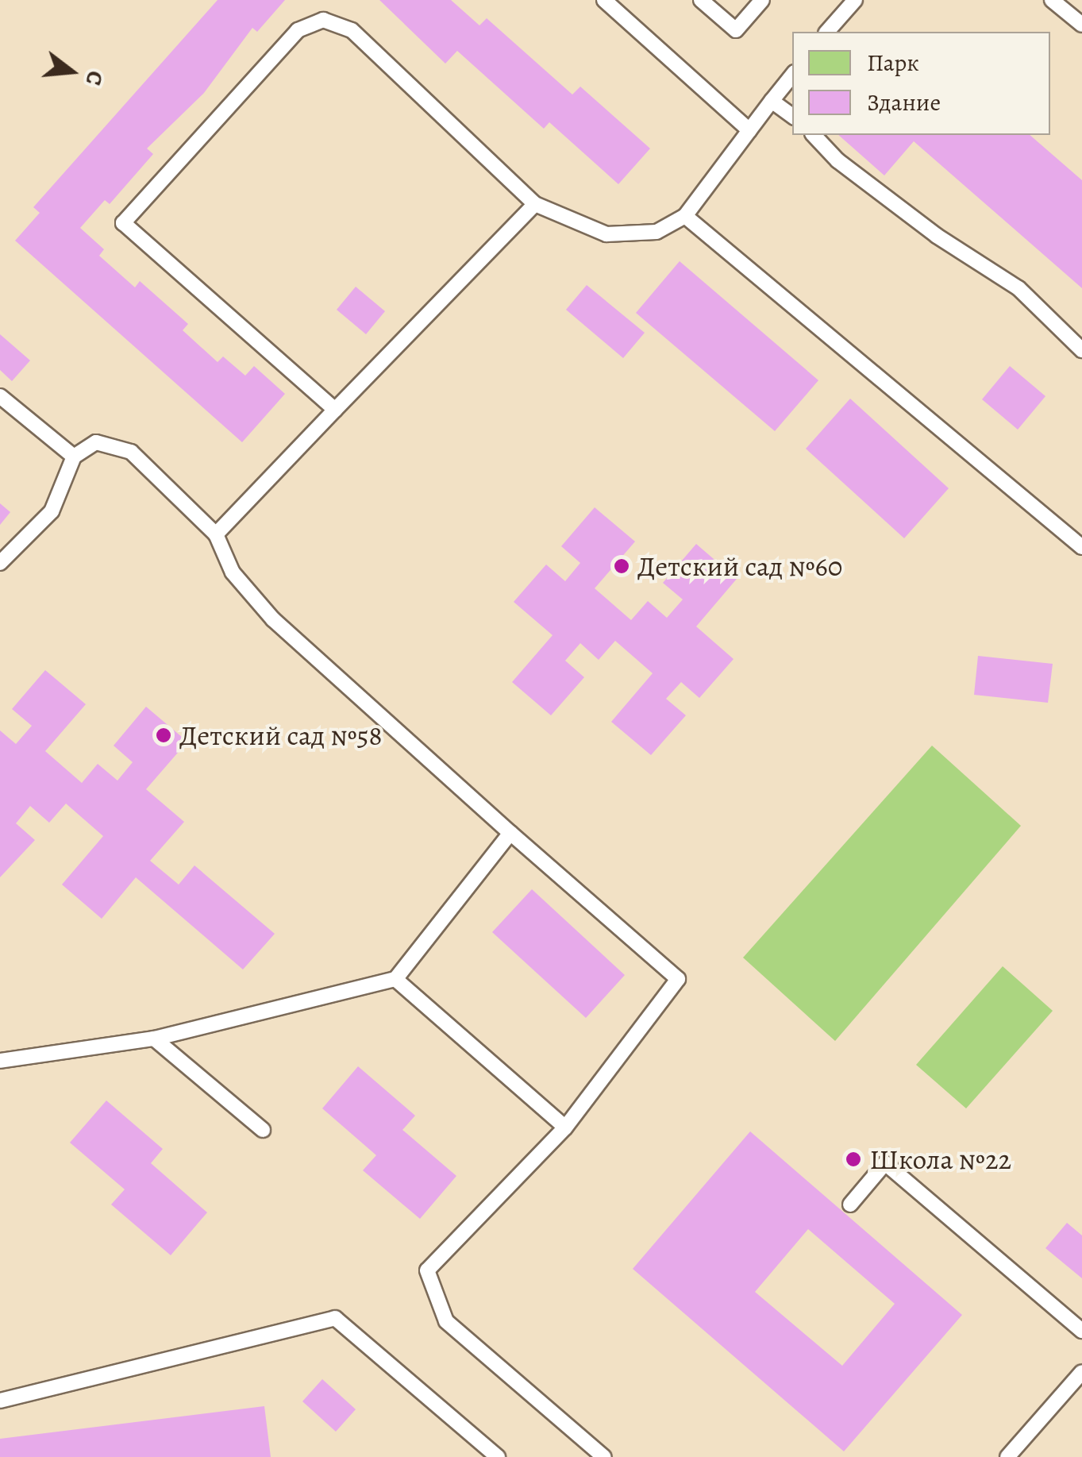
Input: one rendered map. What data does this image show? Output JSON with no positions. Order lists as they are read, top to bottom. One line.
{"places":["Детский сад №60","Детский сад №58","Школа №22"],"legend":["Парк","Здание"],"north":"right"}
